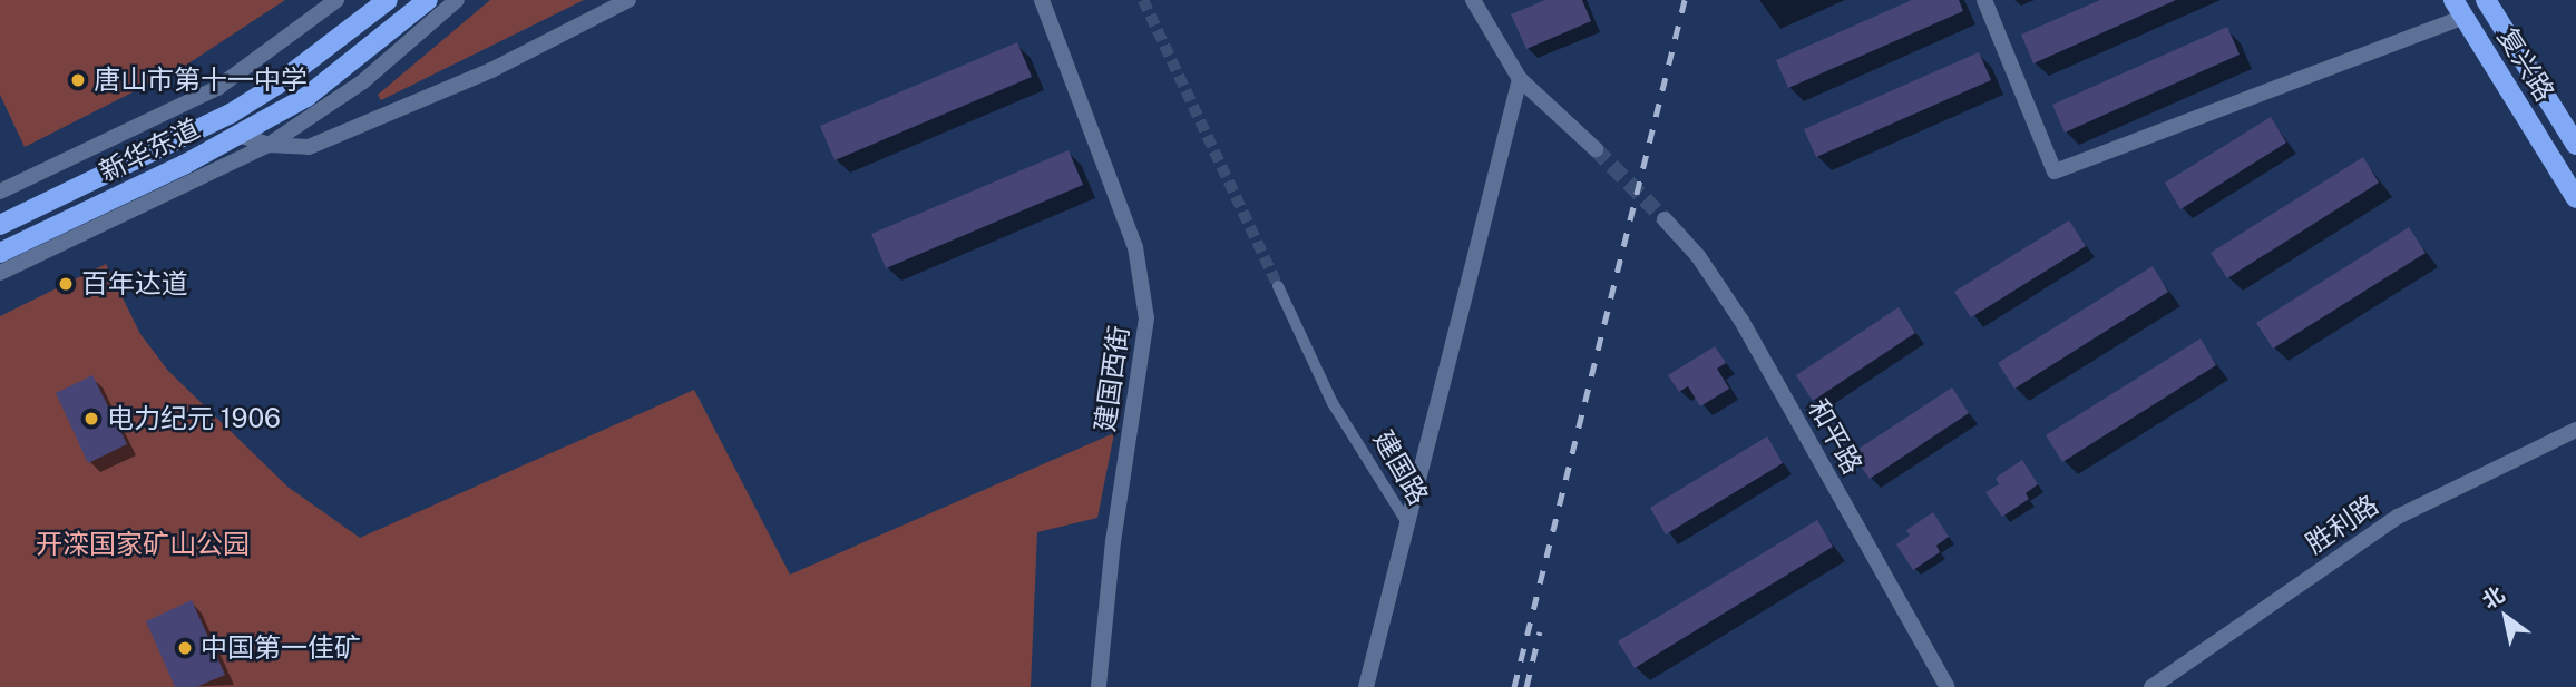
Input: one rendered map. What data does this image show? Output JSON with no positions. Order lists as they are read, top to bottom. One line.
{"streets":{"main road":["复兴路","新华东道"],"street":["建国西街","和平路","建国路","胜利路"]},"parks":["开滦国家矿山公园"],"places":["唐山市第十一中学","百年达道","电力纪元 1906","中国第一佳矿"],"north":"top left"}
